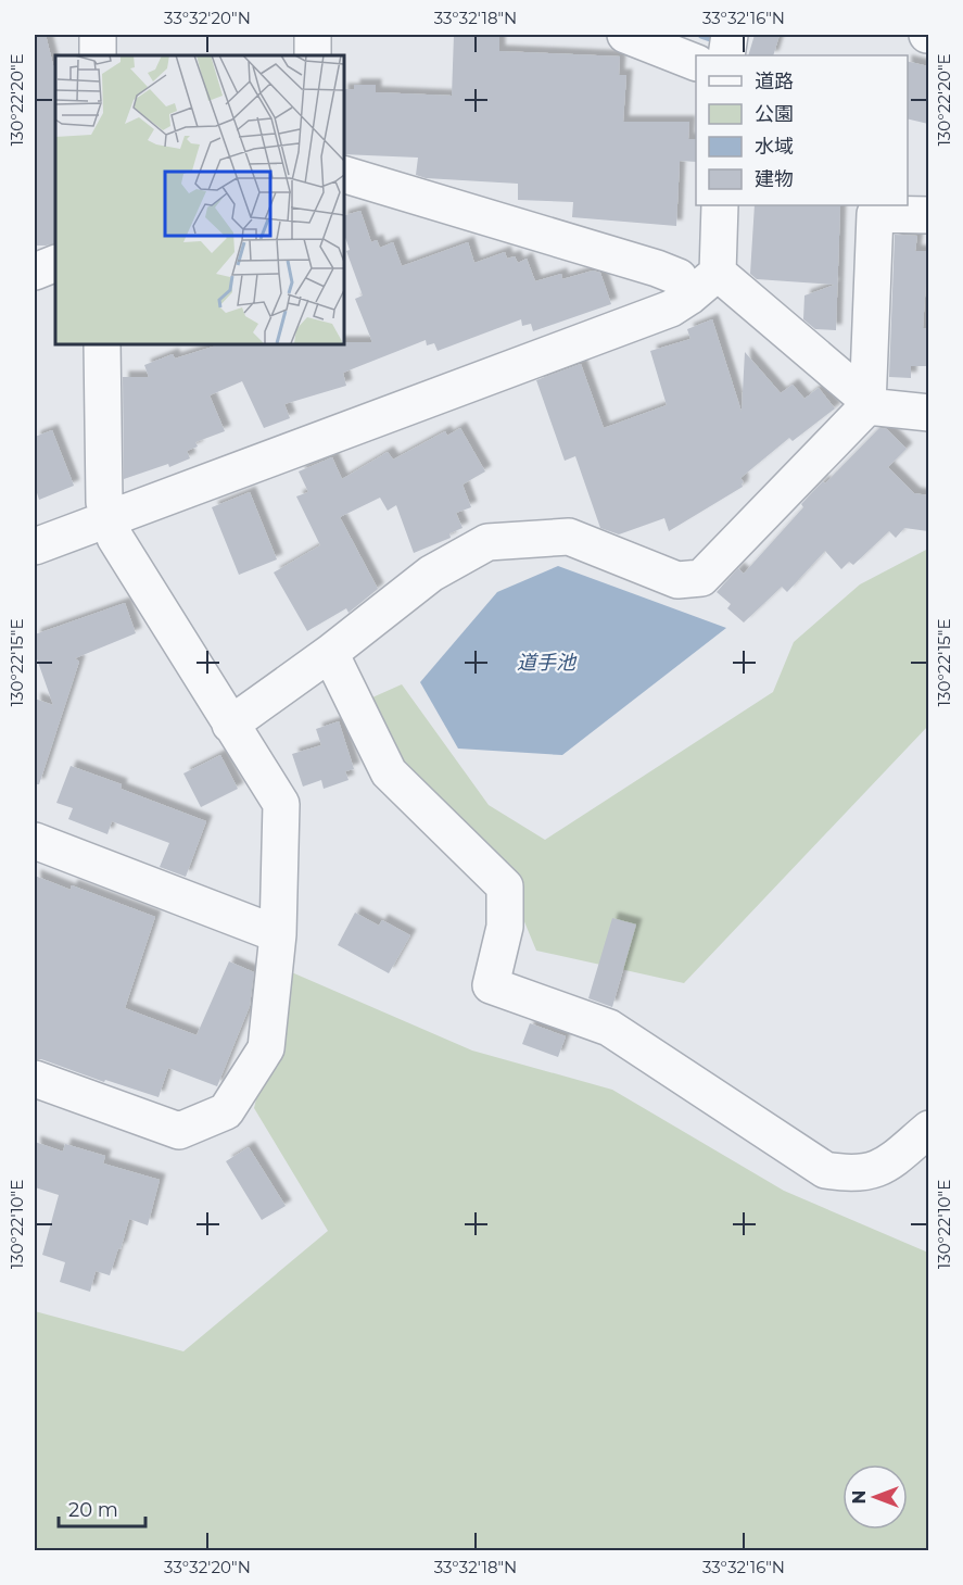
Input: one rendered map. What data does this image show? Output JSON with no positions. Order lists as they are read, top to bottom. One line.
{"water":["道手池"],"legend":["道路","公園","水域","建物"],"scale_bar":"20 m","north":"left","coordinates":["33°32'20\"N","33°32'18\"N","33°32'16\"N","130°22'20\"E","130°22'15\"E","130°22'10\"E"]}
